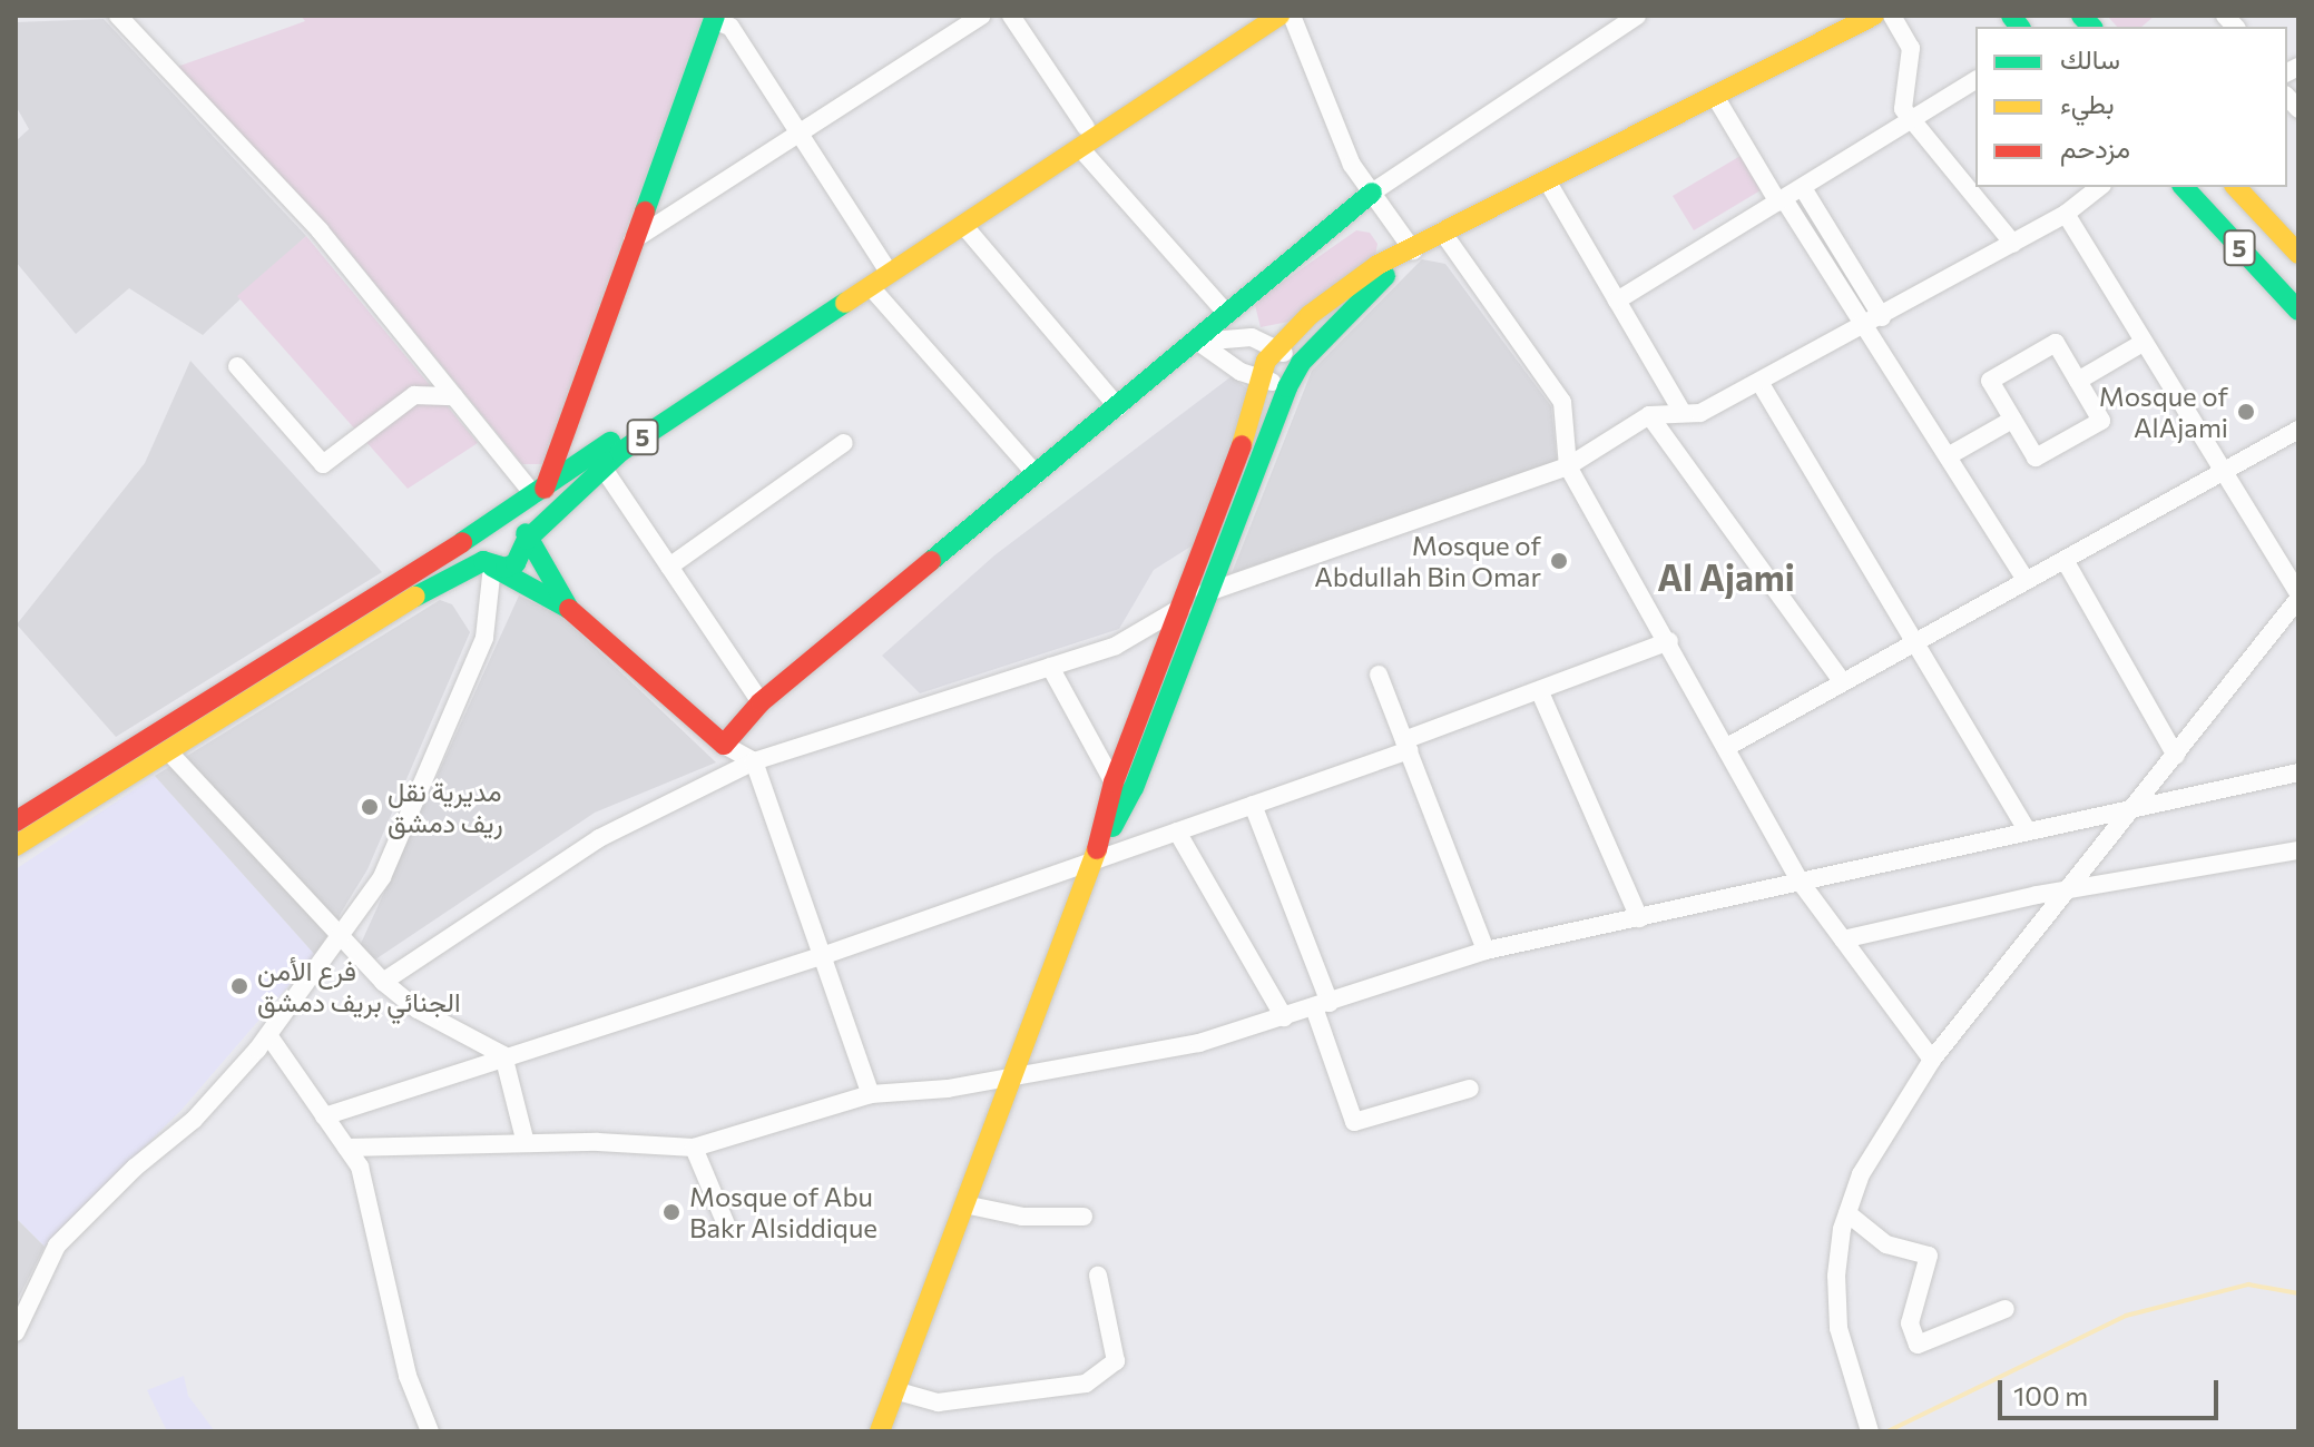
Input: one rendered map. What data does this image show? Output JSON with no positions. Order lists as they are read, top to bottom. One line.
{"streets":{"main road":["5"]},"districts":["Al Ajami"],"places":["Mosque of AlAjami","Mosque of Abdullah Bin Omar","مديرية نقل ريف دمشق","فرع الأمن الجنائي بريف دمشق","Mosque of Abu Bakr Alsiddique"],"legend":["سالك","بطيء","مزدحم"],"scale_bar":"100 m"}
